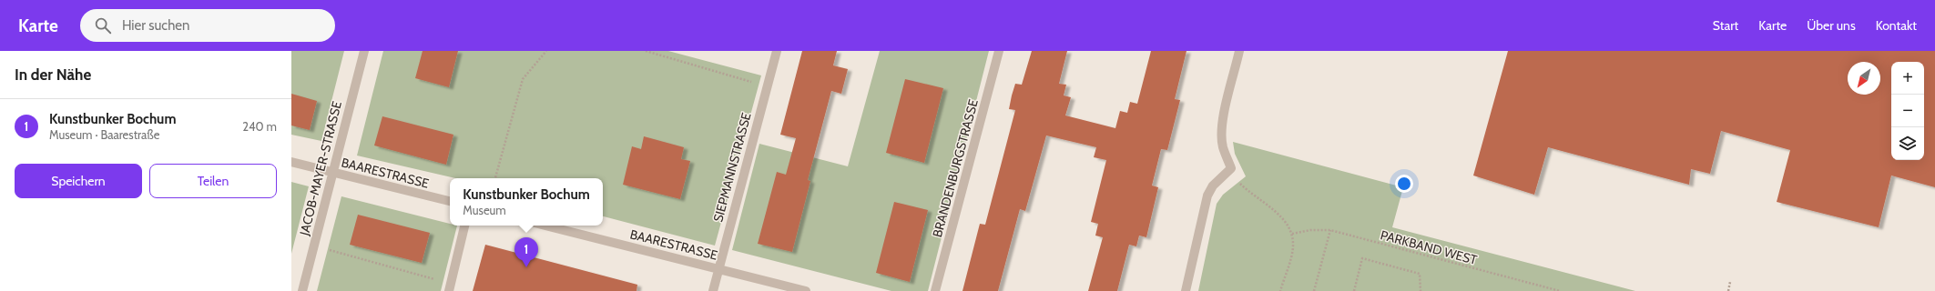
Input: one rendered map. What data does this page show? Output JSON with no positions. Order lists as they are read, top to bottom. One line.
{"streets":{"street":["SIEPMANNSTRASSE","JACOB-MAYER-STRASSE","BRANDENBURGSTRASSE","BAARESTRASSE"],"path":["PARKBAND WEST"]},"crossings":[["SIEPMANNSTRASSE","BAARESTRASSE"],["JACOB-MAYER-STRASSE","BAARESTRASSE"]],"north":"bottom left","page":{"header":"Karte","search":"Hier suchen","nav":["Start","Karte","Über uns","Kontakt"],"heading":"In der Nähe","map_buttons":["+","−"],"list":[{"mark":"1","name":"Kunstbunker Bochum","note":"Museum · Baarestraße","value":"240 m"}],"buttons":["Speichern","Teilen"],"popup":["Kunstbunker Bochum","Museum"],"pins":"1"}}
